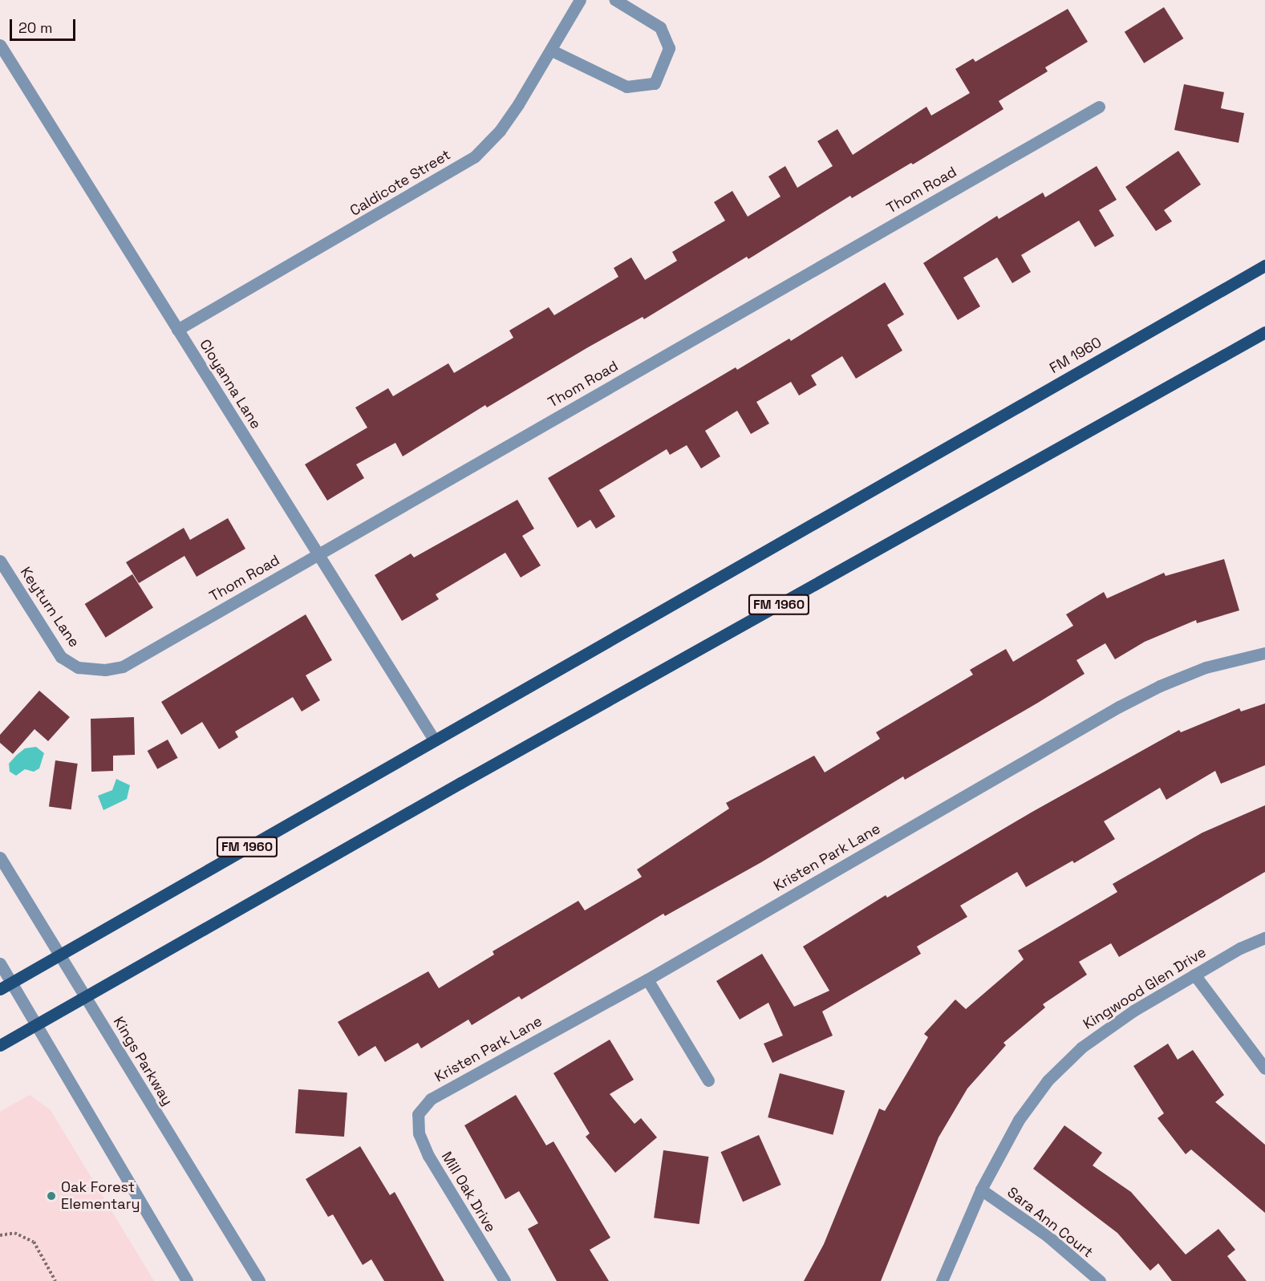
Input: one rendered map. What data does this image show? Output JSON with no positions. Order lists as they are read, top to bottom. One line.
{"streets":{"main road":["FM 1960"],"street":["Caldicote Street","Thom Road","Cloyanna Lane","Keyturn Lane","Kristen Park Lane","Kingwood Glen Drive","Kings Parkway","Mill Oak Drive","Sara Ann Court"]},"crossings":[["Caldicote Street","Cloyanna Lane"],["Thom Road","Cloyanna Lane"],["Thom Road","Keyturn Lane"],["FM 1960","Cloyanna Lane"],["FM 1960","Kings Parkway"],["Kristen Park Lane","Mill Oak Drive"],["Kingwood Glen Drive","Sara Ann Court"]],"places":["Oak Forest Elementary"],"scale_bar":"20 m"}
